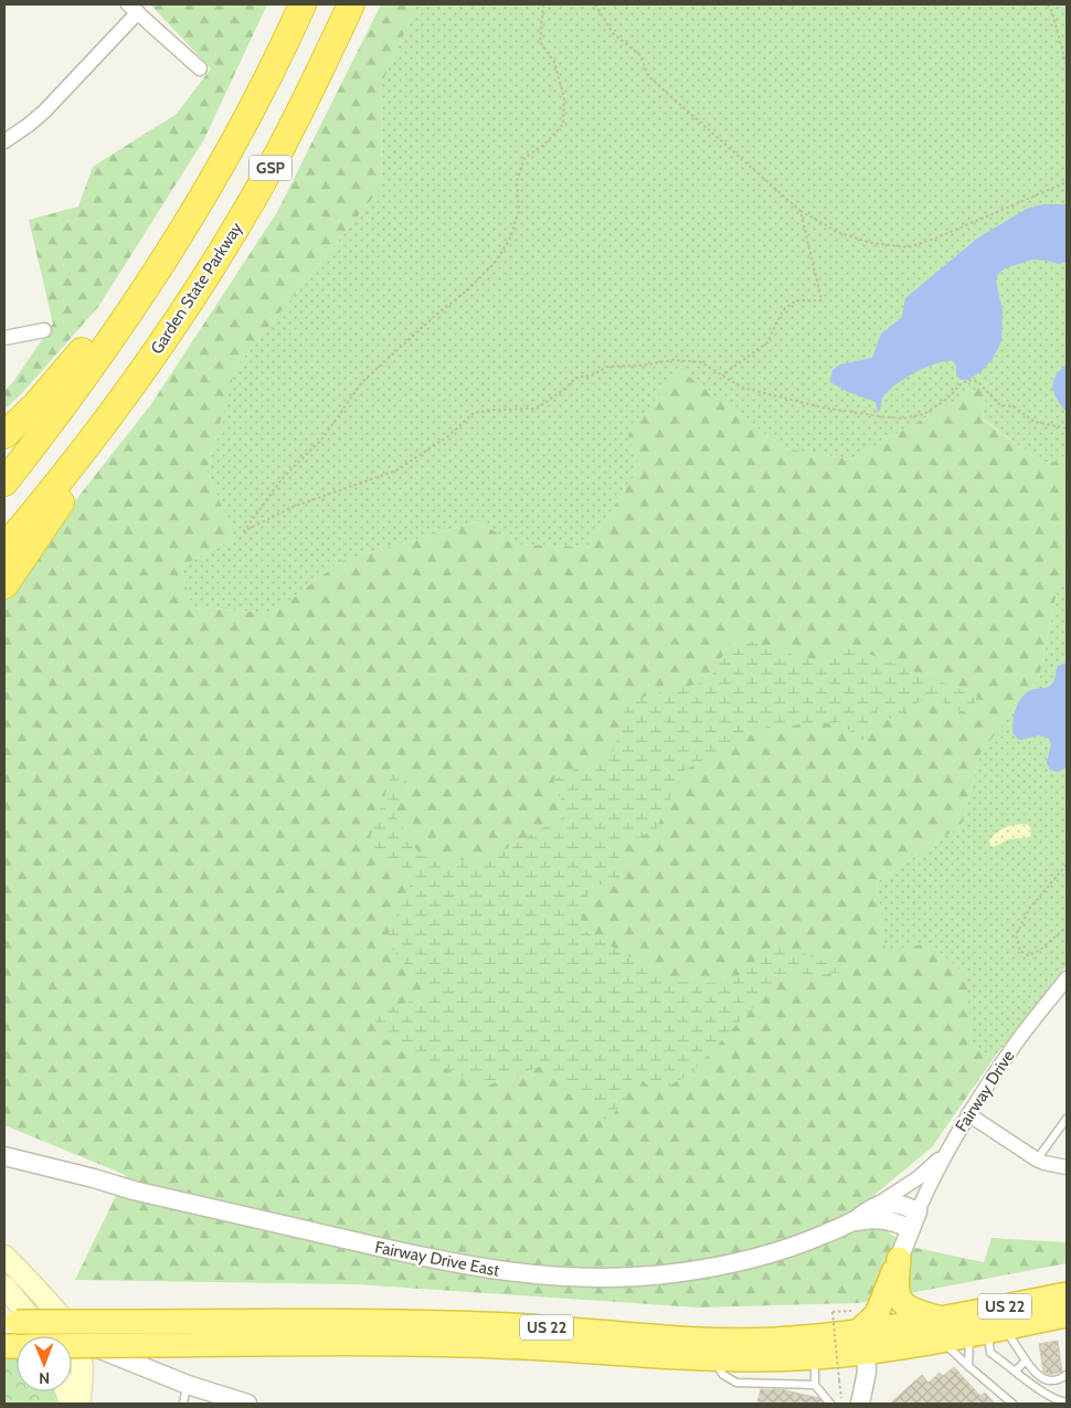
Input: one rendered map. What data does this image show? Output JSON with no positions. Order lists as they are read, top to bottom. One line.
{"streets":{"highway":["GSP","Garden State Parkway","US 22"],"street":["Fairway Drive","Fairway Drive East"]},"crossings":[["Fairway Drive","Fairway Drive East"]],"north":"bottom"}
